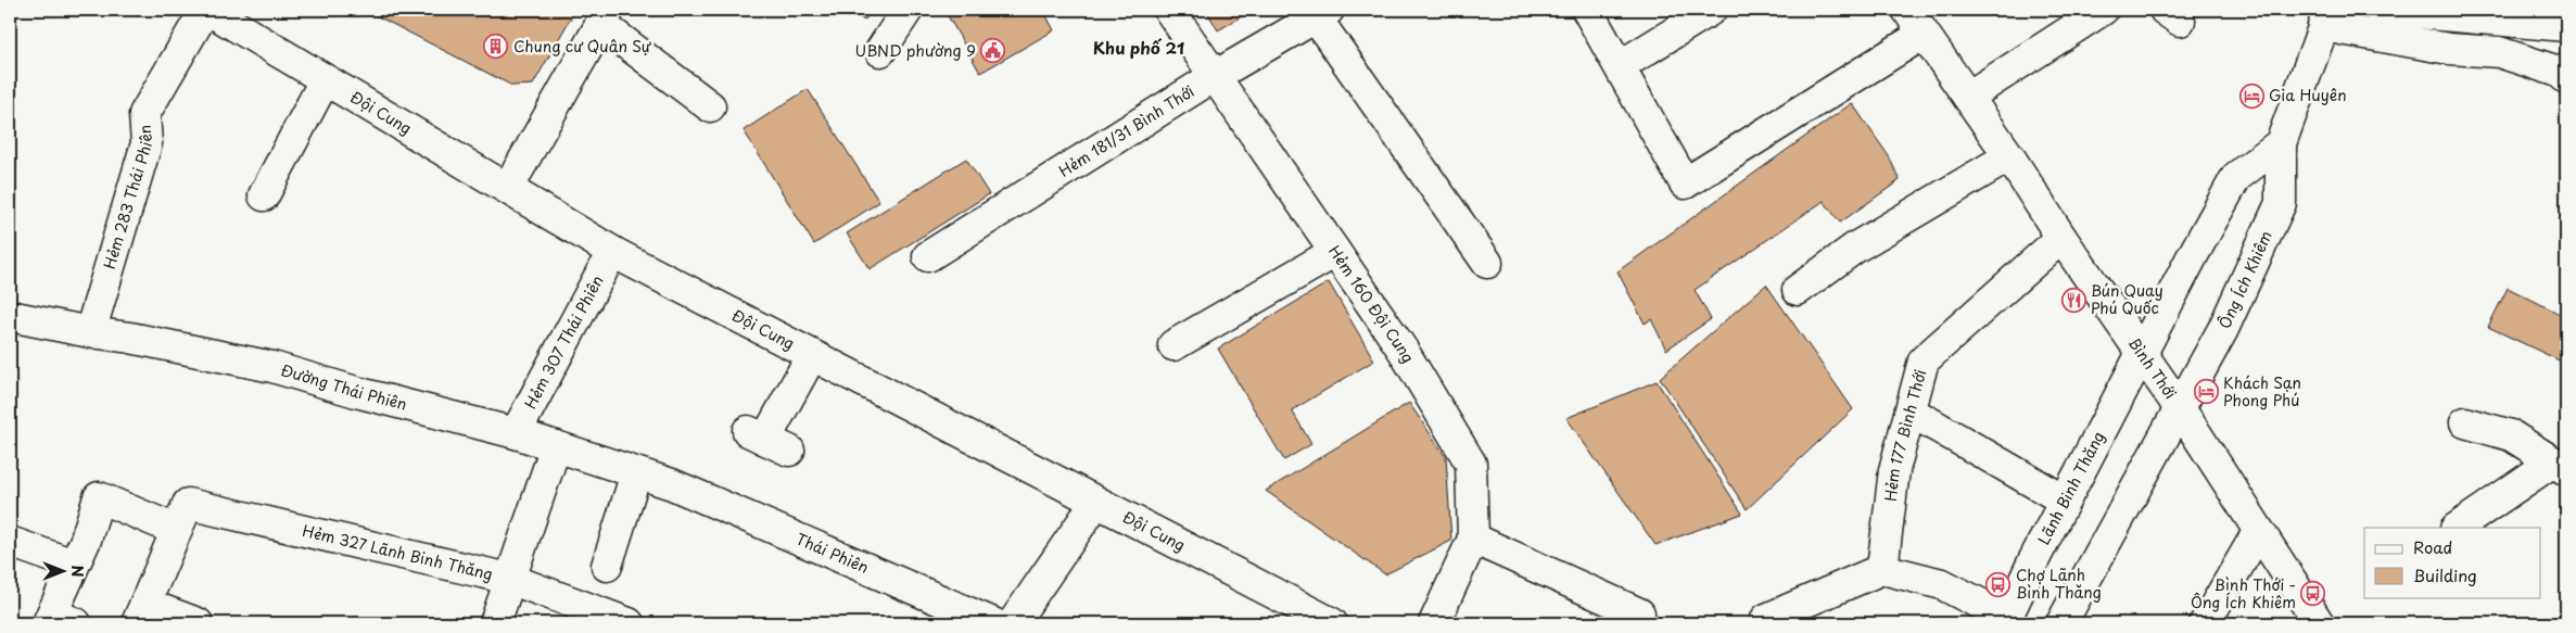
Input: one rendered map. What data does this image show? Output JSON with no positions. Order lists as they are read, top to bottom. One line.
{"streets":{"street":["Đội Cung","Hẻm 181/31 Bình Thới","Hẻm 283 Thái Phiên","Ông Ích Khiêm","Hẻm 160 Đội Cung","Hẻm 307 Thái Phiên","Bình Thới","Đường Thái Phiên","Hẻm 177 Bình Thới","Lãnh Binh Thăng","Hẻm 327 Lãnh Binh Thăng","Thái Phiên"]},"crossings":[["Đội Cung","Hẻm 283 Thái Phiên"],["Đội Cung","Hẻm 307 Thái Phiên"],["Hẻm 181/31 Bình Thới","Hẻm 160 Đội Cung"],["Hẻm 283 Thái Phiên","Đường Thái Phiên"],["Ông Ích Khiêm","Bình Thới"],["Hẻm 307 Thái Phiên","Đường Thái Phiên"],["Bình Thới","Hẻm 177 Bình Thới"],["Bình Thới","Lãnh Binh Thăng"],["Đường Thái Phiên","Thái Phiên"]],"districts":["Khu phố 21"],"places":{"building":["Chung cư Quân Sự"],"public building":["UBND phường 9"],"hotel":["Gia Huyên","Khách Sạn Phong Phú"],"restaurant":["Bún Quay Phú Quốc"],"bus stop":["Chợ Lãnh Bình Thăng","Bình Thới - Ông Ích Khiêm"]},"legend":["Road","Building"],"north":"right"}
